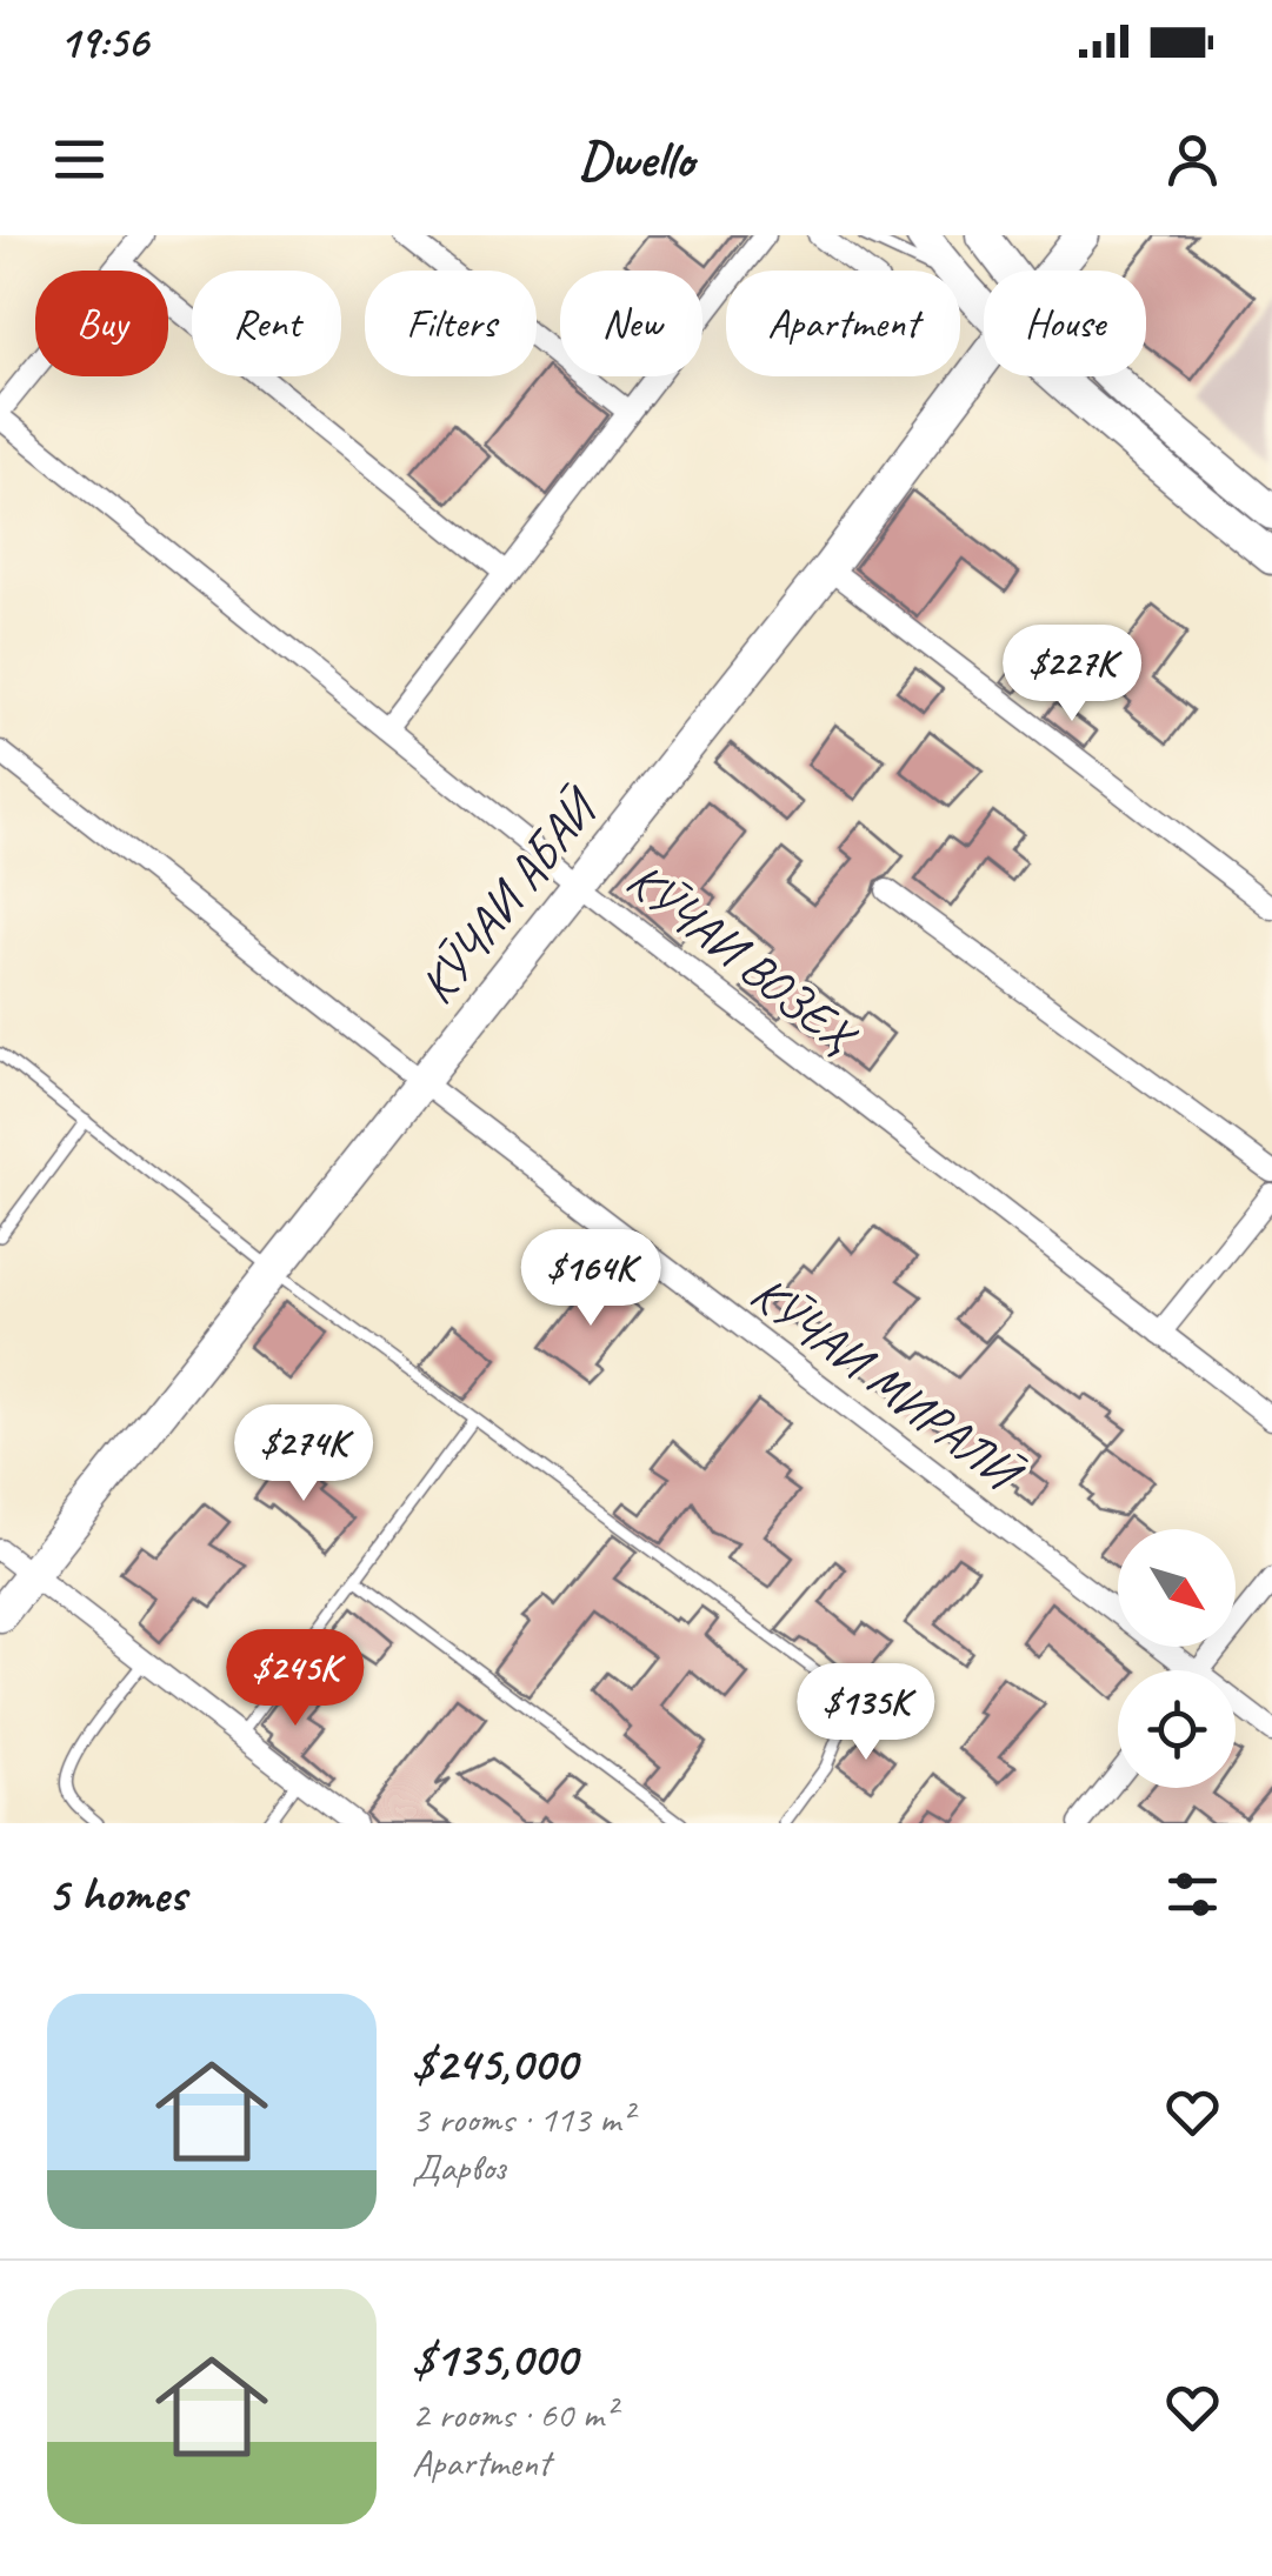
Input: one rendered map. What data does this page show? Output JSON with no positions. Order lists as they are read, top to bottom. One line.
{"streets":{"street":["КӮЧАИ АБАӢ","КӮЧАИ ВОЗЕҲ","КӮЧАИ МИРАЛӢ"]},"crossings":[["КӮЧАИ АБАӢ","КӮЧАИ ВОЗЕҲ"],["КӮЧАИ АБАӢ","КӮЧАИ МИРАЛӢ"]],"north":"bottom right","page":{"status":"19:56","header":"Dwello","chip":["Buy","Rent","Filters","New","Apartment","House"],"price":["$227K","$164K","$274K","$245K","$135K"],"heading":"5 homes","list":[{"name":"$245,000","note":"3 rooms · 113 m² · Дарвоз"},{"name":"$135,000","note":"2 rooms · 60 m² · Apartment"}]}}
